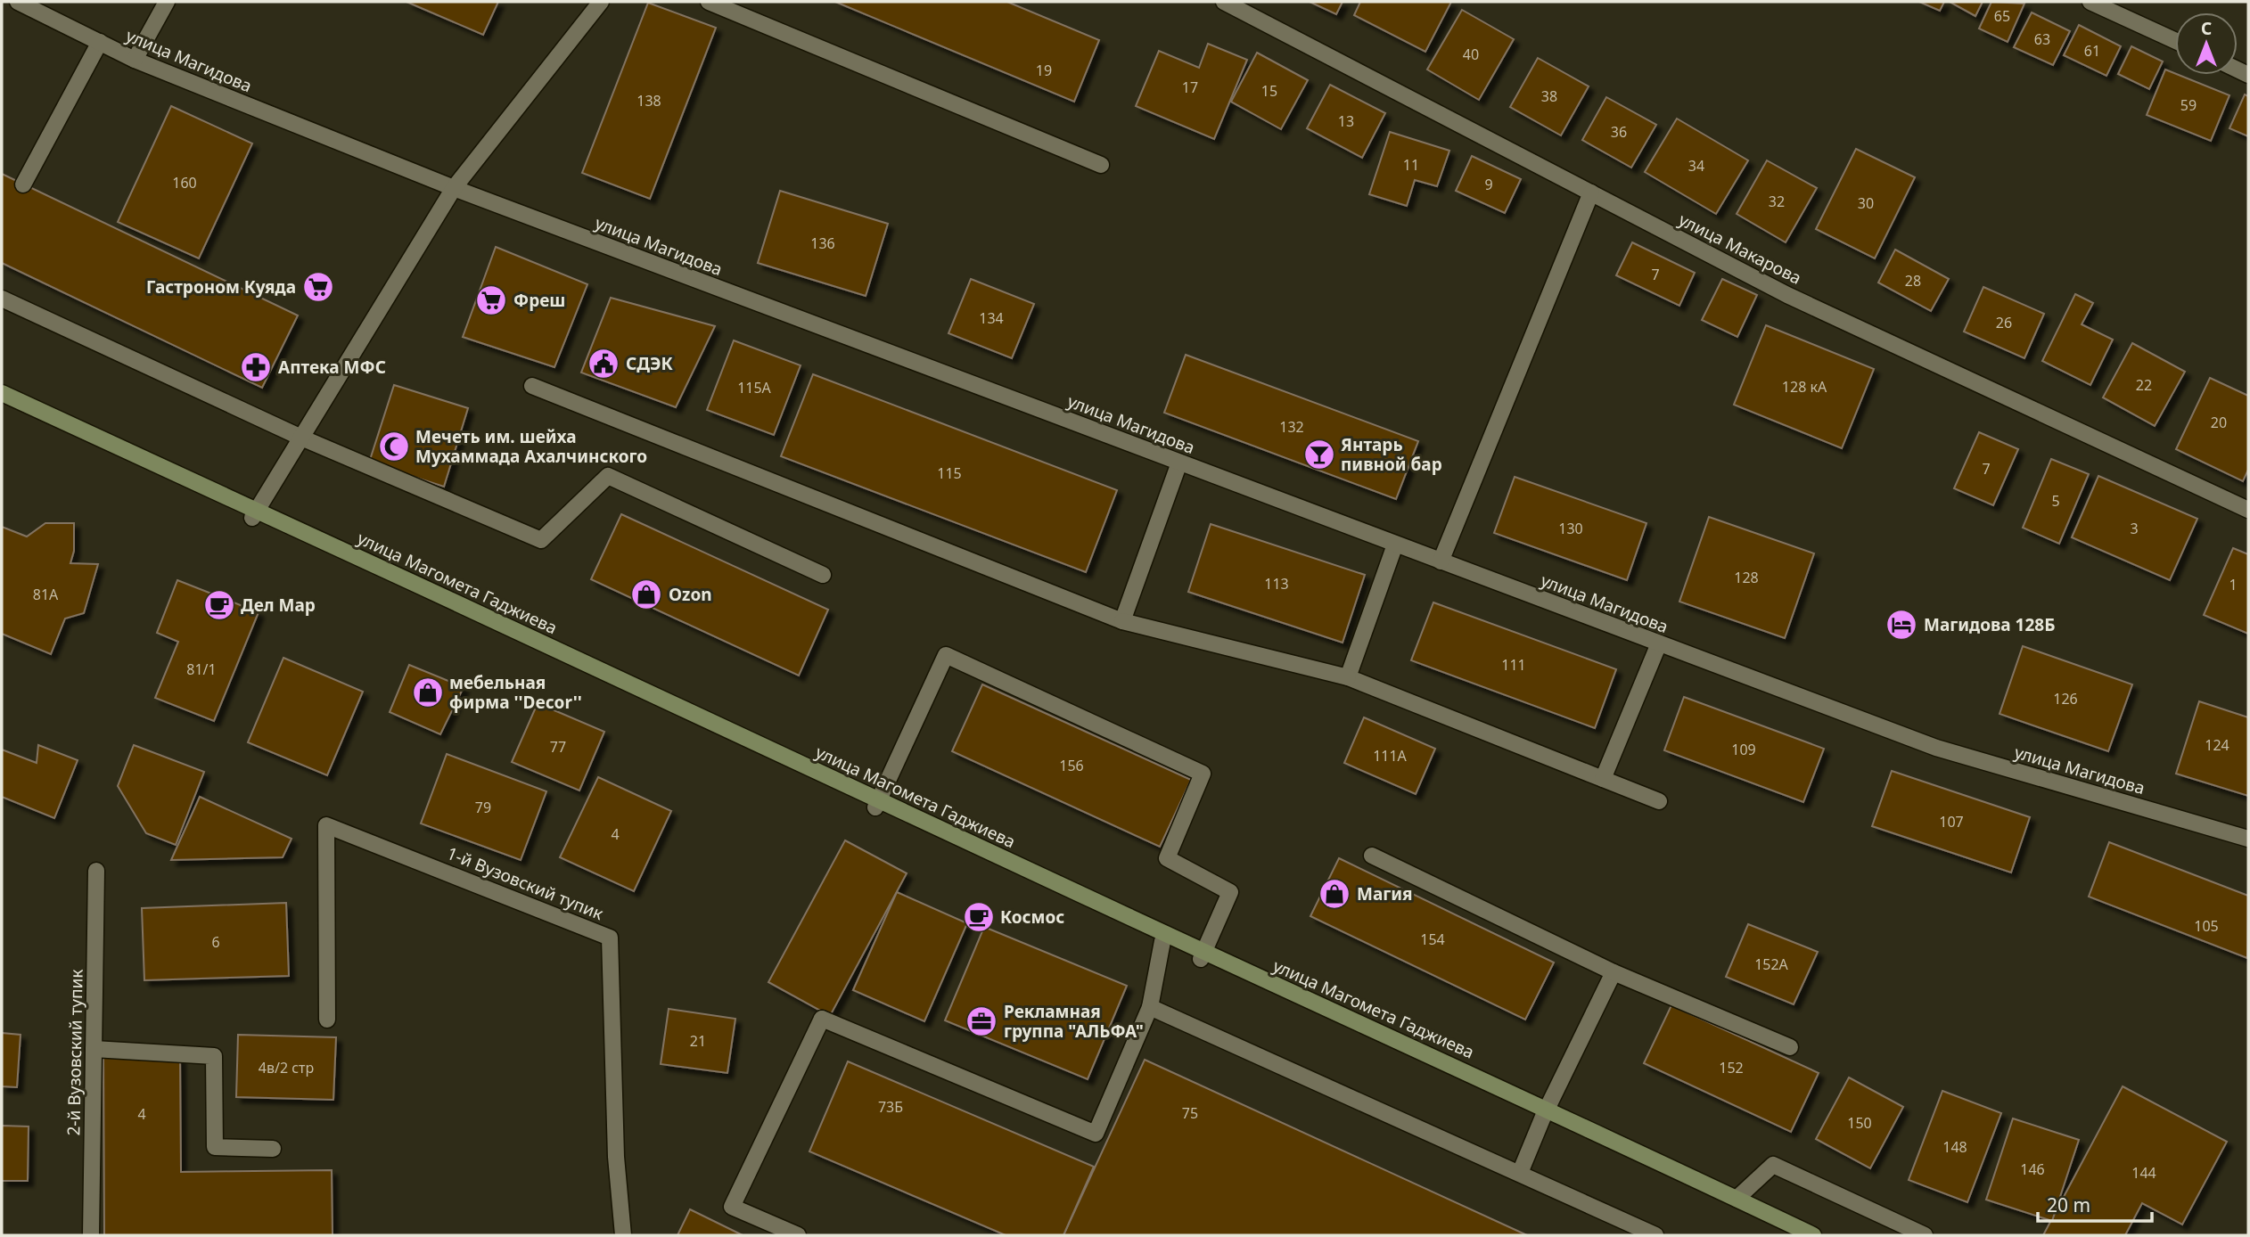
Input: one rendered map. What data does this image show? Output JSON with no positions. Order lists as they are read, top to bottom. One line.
{"streets":{"main road":["улица Магомета Гаджиева"],"street":["улица Магидова","улица Макарова","1-й Вузовский тупик","2-й Вузовский тупик"]},"places":{"supermarket":["Гастроном Куяда","Фреш"],"public building":["СДЭК"],"pharmacy":["Аптека МФС"],"mosque":["Мечеть им. шейха Мухаммада Ахалчинского"],"bar":["Янтарь пивной бар"],"shop":["Ozon","мебельная фирма ''Decor''","Магия"],"cafe":["Дел Мар","Космос"],"hotel":["Магидова 128Б"],"office":["Рекламная группа \"АЛЬФА\""]},"house_numbers":["65","63","61","40","19","17","15","38","138","59","13","36","11","34","160","9","32","30","136","7","28","134","26","22","128 кА","115А","20","132","7","115","5","130","3","128","113","1","81А","111","81/1","126","124","77","109","111А","156","79","107","4","105","154","6","152А","21","4в/2 стр","152","73Б","75","4","150","148","146","144"],"scale_bar":"20 m","north":"top"}
